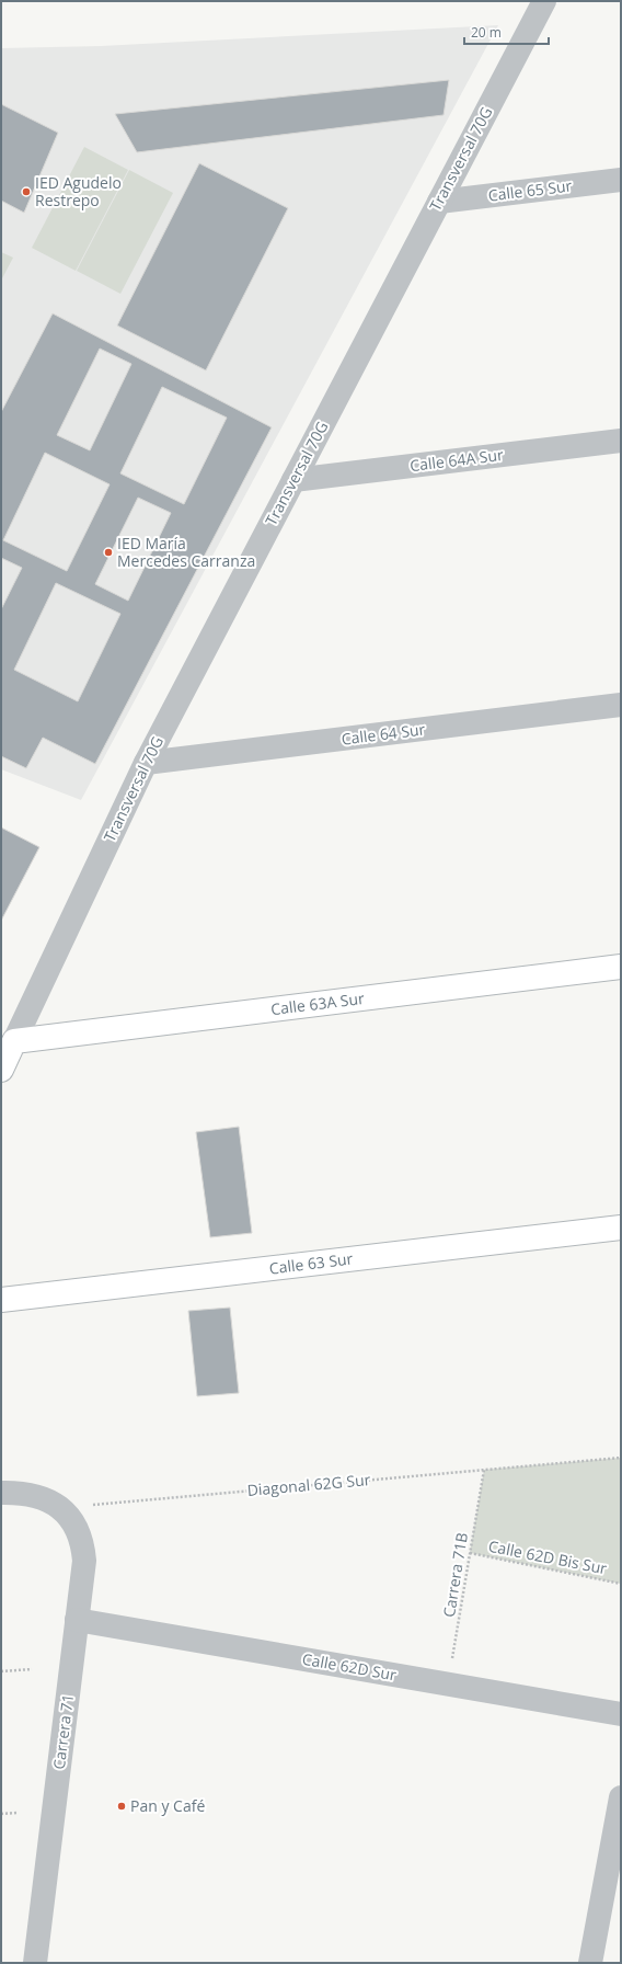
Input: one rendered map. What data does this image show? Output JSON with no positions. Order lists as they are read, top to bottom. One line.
{"streets":{"street":["Transversal 70G","Calle 65 Sur","Calle 64A Sur","Calle 64 Sur","Calle 63A Sur","Calle 63 Sur","Calle 62D Sur","Carrera 71"],"path":["Diagonal 62G Sur","Calle 62D Bis Sur","Carrera 71B"]},"crossings":[["Transversal 70G","Calle 65 Sur"],["Transversal 70G","Calle 64A Sur"],["Transversal 70G","Calle 64 Sur"],["Transversal 70G","Calle 63A Sur"],["Diagonal 62G Sur","Carrera 71B"],["Diagonal 62G Sur","Carrera 71"],["Calle 62D Bis Sur","Carrera 71B"],["Carrera 71B","Calle 62D Sur"],["Calle 62D Sur","Carrera 71"]],"places":["IED Agudelo Restrepo","IED María Mercedes Carranza","Pan y Café"],"scale_bar":"20 m"}
